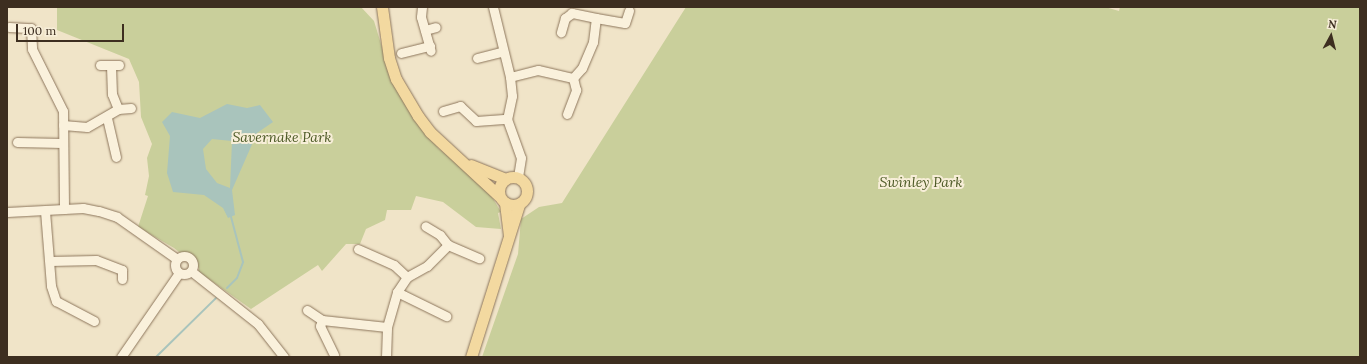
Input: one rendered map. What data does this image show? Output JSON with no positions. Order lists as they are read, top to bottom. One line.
{"parks":["Savernake Park","Swinley Park"],"scale_bar":"100 m","north":"top"}
